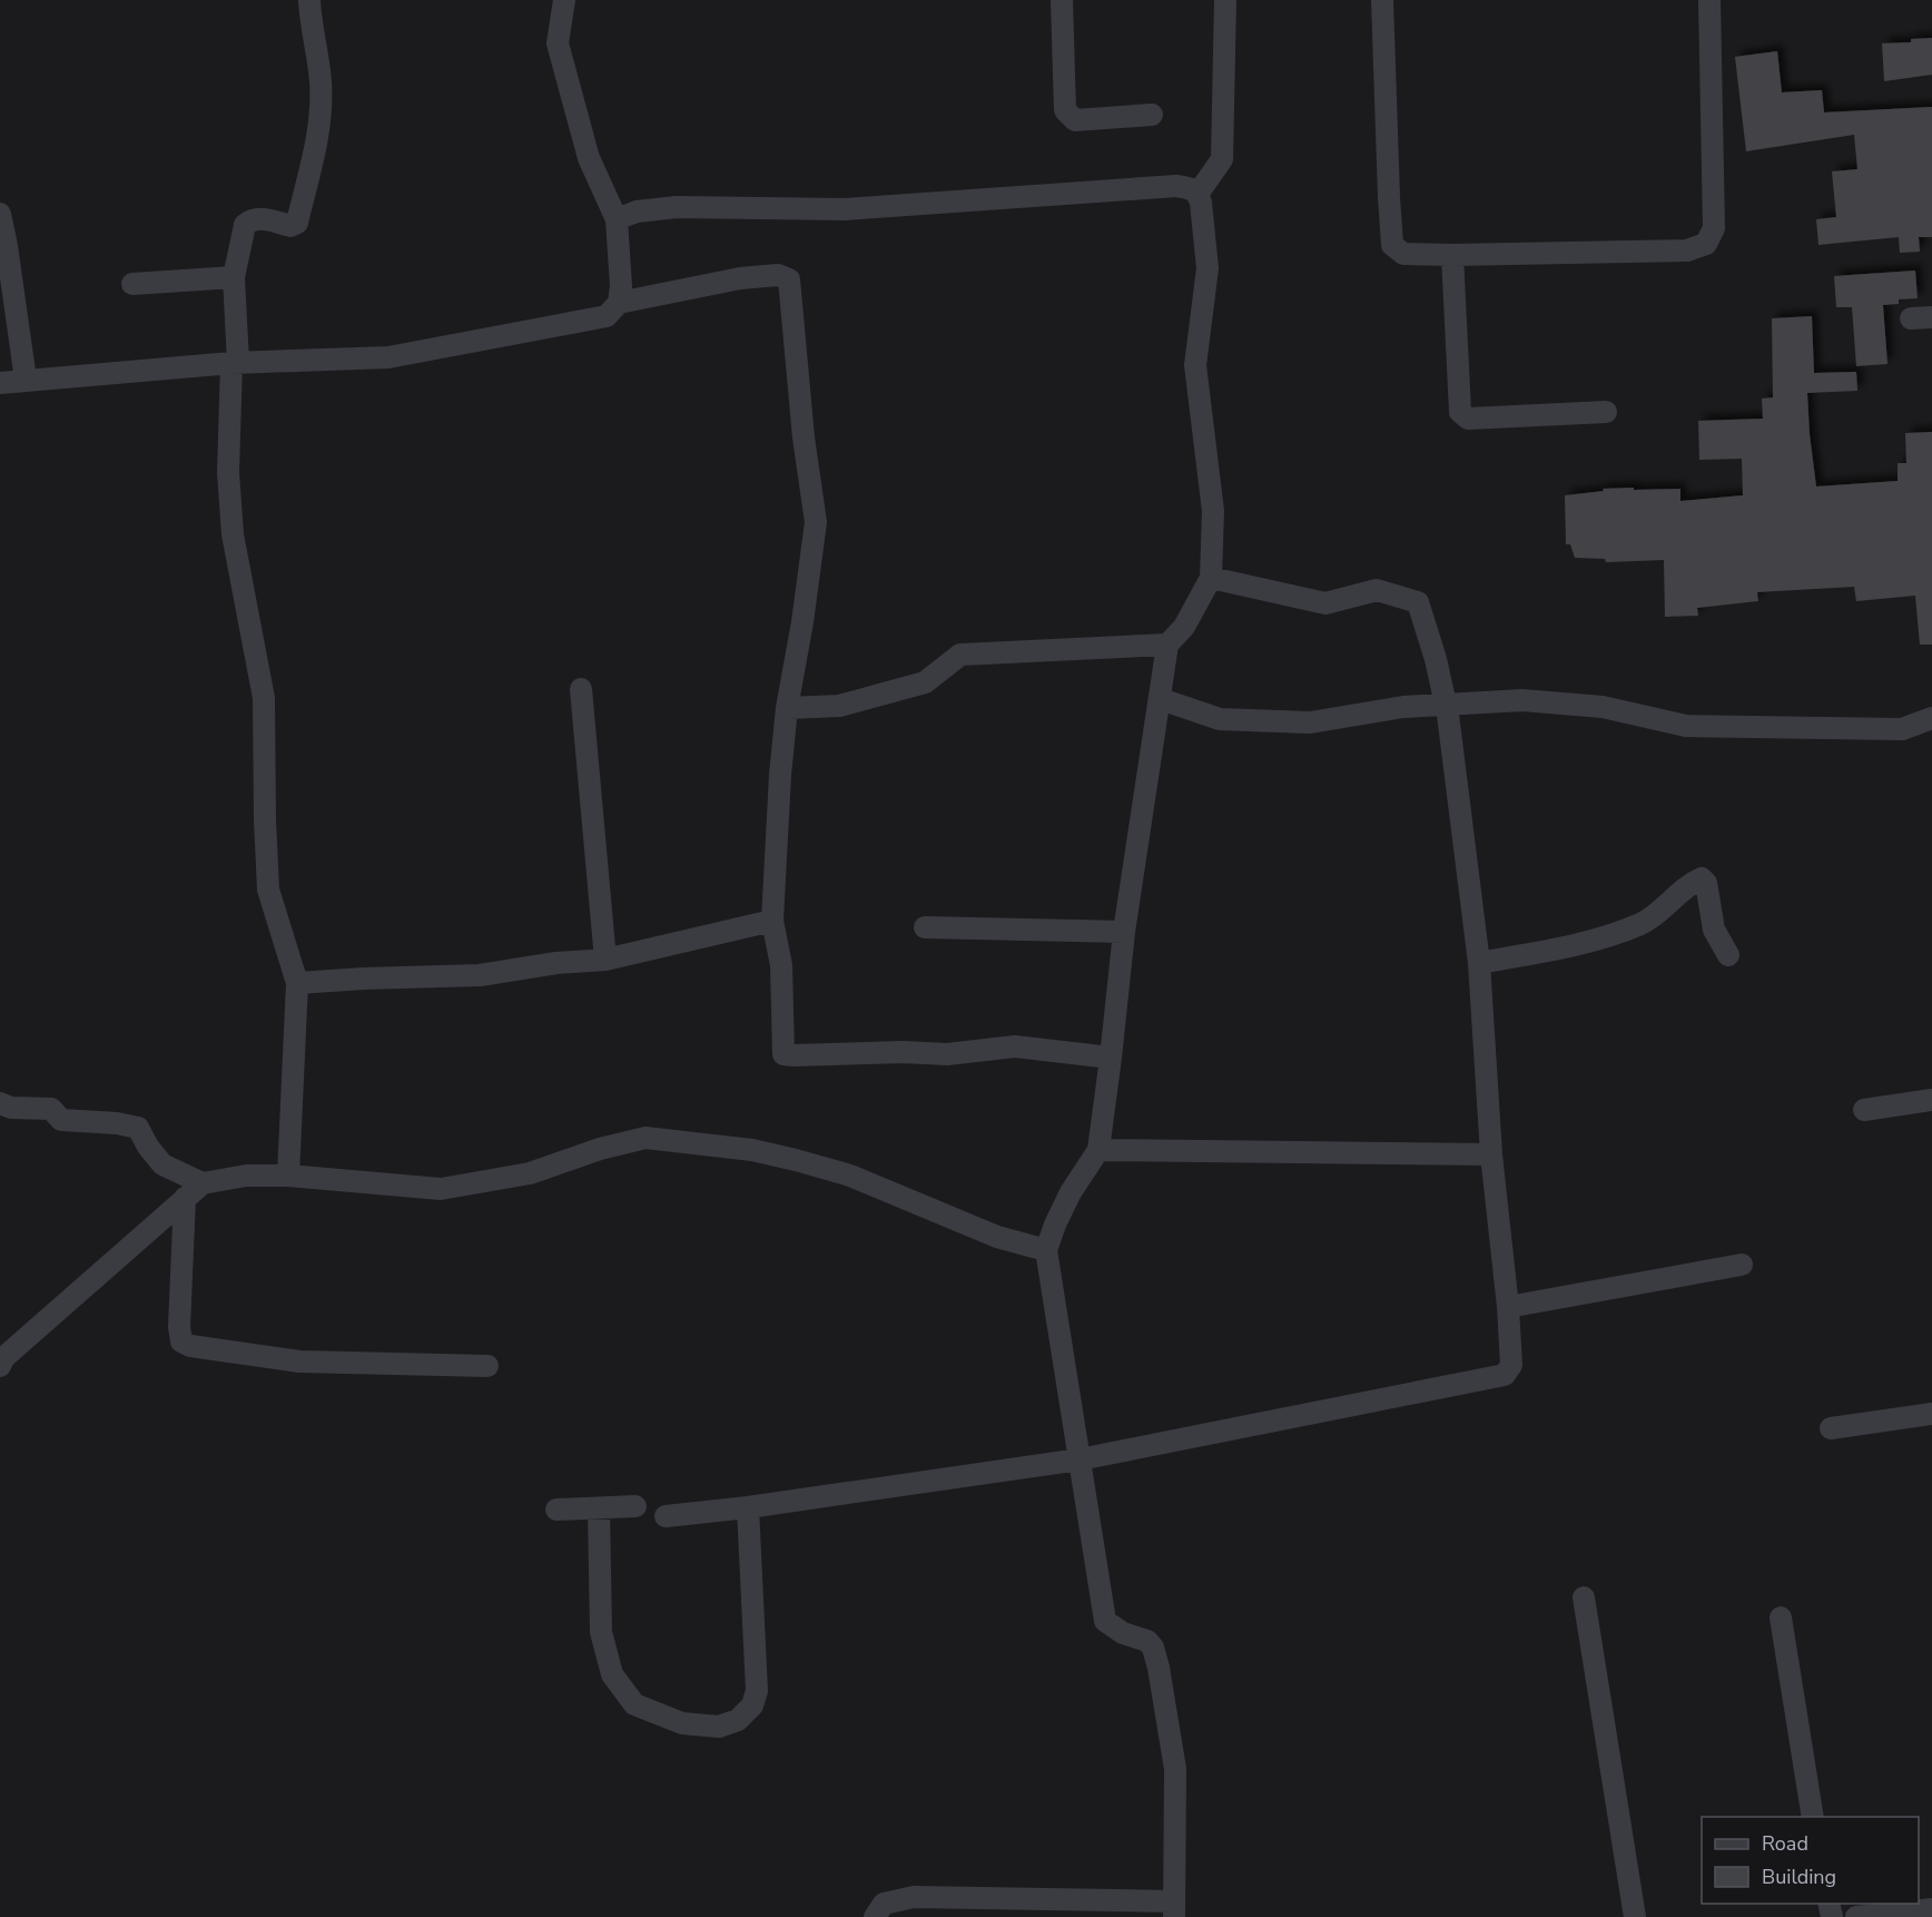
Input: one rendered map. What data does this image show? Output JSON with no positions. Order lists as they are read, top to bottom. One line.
{"legend":["Road","Building"]}
